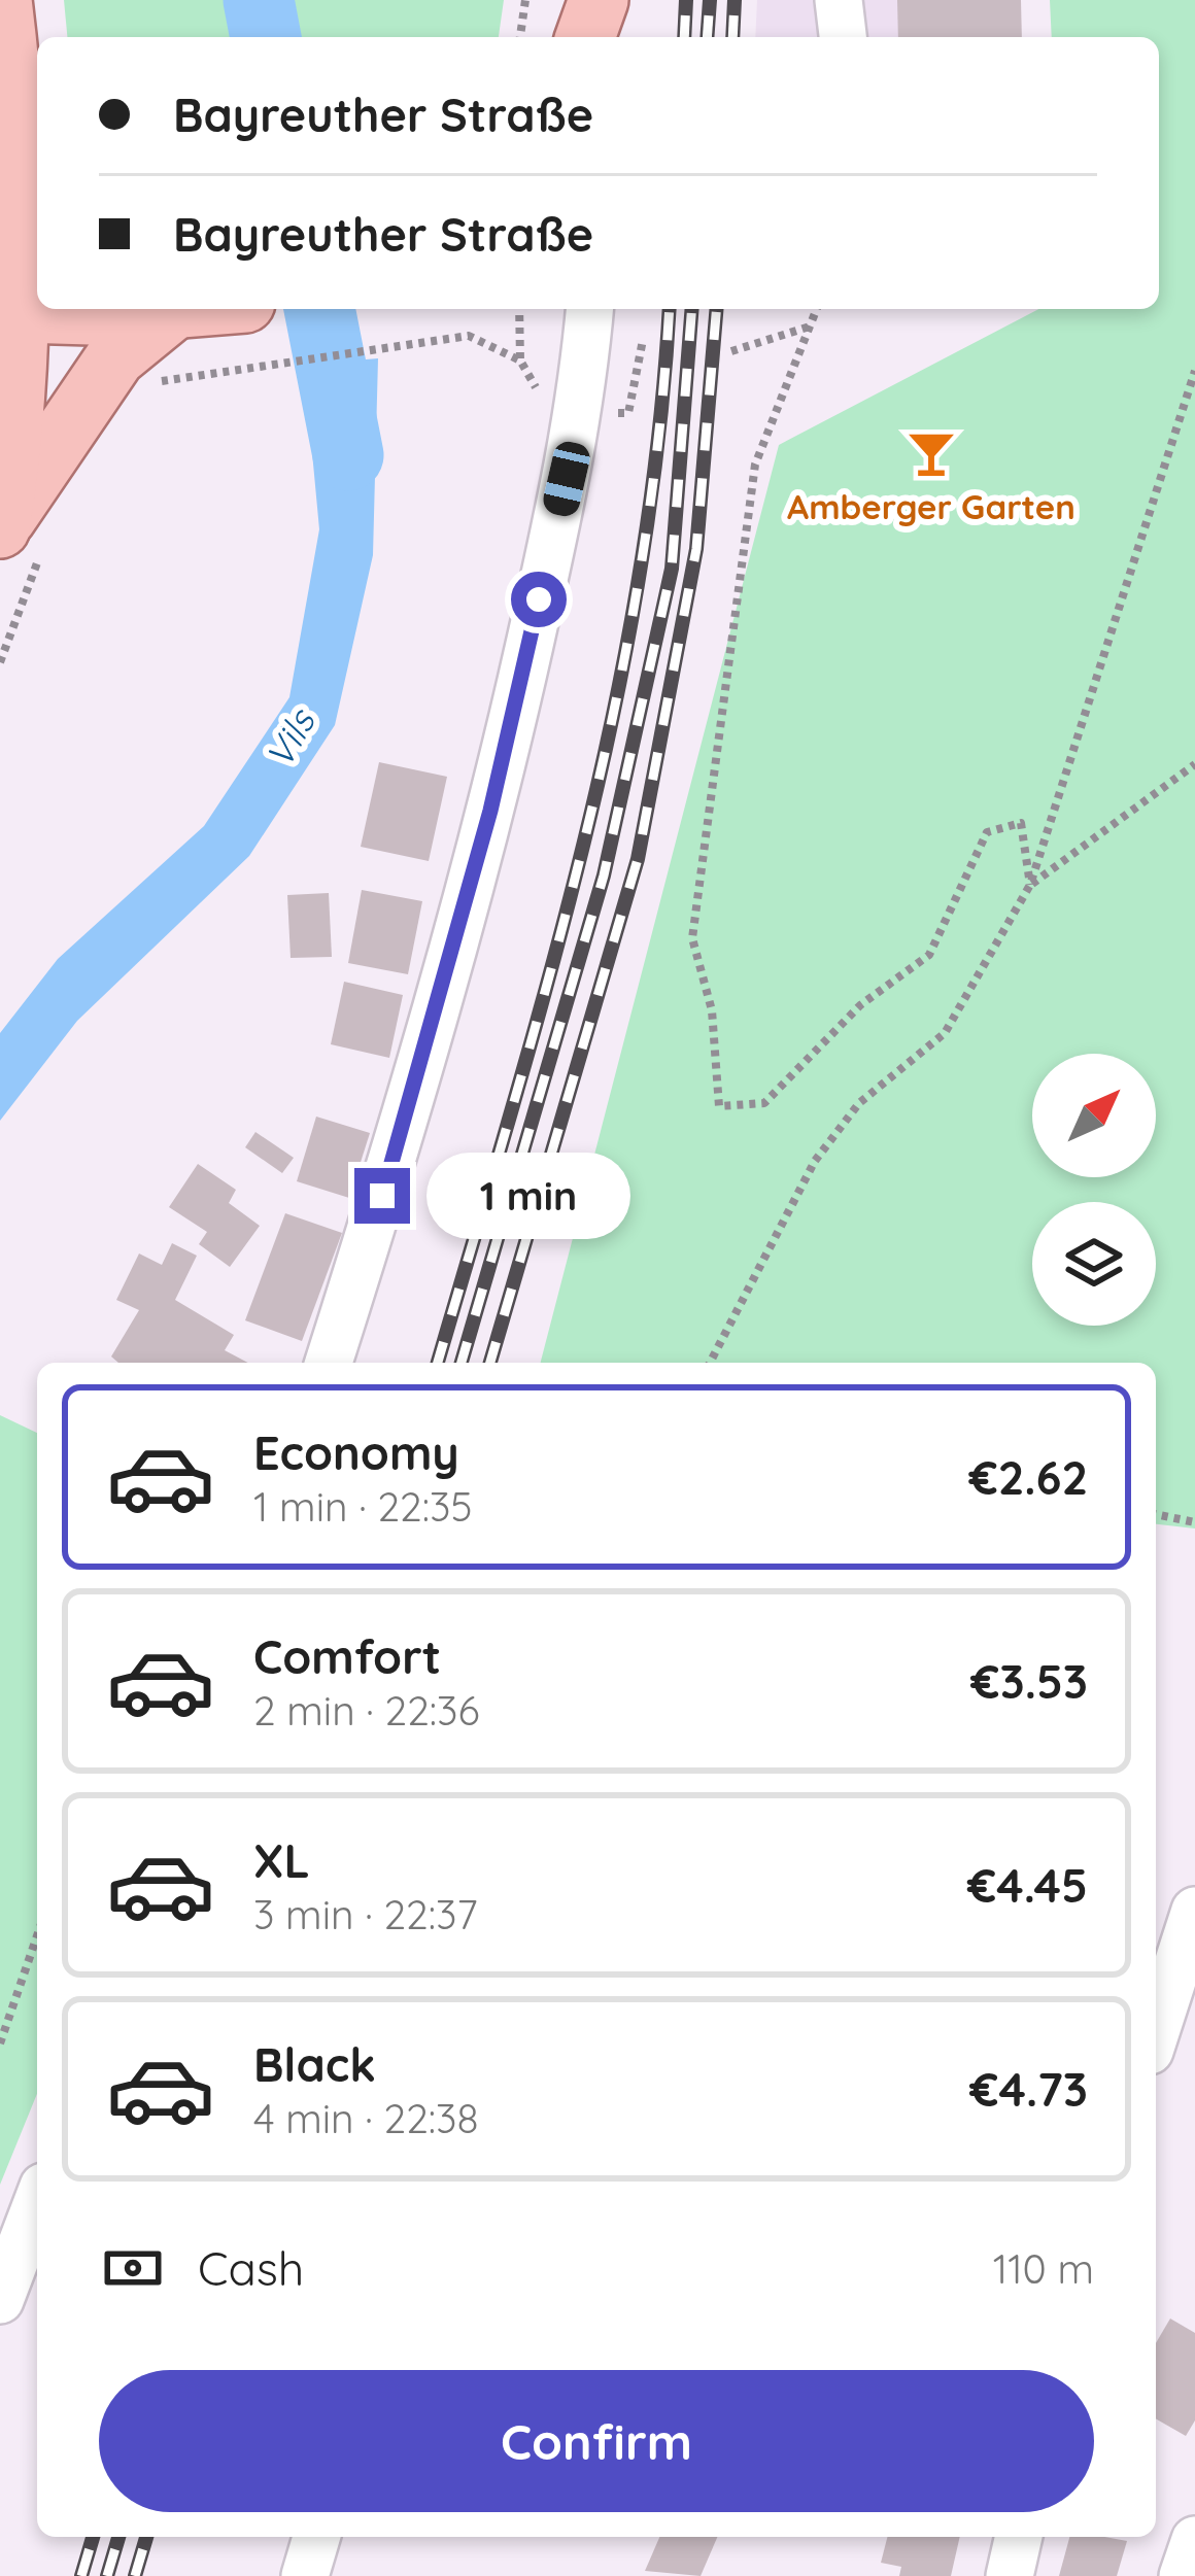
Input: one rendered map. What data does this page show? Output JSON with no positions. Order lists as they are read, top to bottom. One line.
{"water":["Vils"],"places":{"bar":["Amberger Garten"]},"north":"top right","page":{"banner":["Bayreuther Straße","Bayreuther Straße"],"bubble":"1 min","list":[{"name":"Economy","note":"1 min · 22:35","value":"€2.62"},{"name":"Comfort","note":"2 min · 22:36","value":"€3.53"},{"name":"XL","note":"3 min · 22:37","value":"€4.45"},{"name":"Black","note":"4 min · 22:38","value":"€4.73"}],"pay":["Cash","110 m"],"buttons":"Confirm"}}
